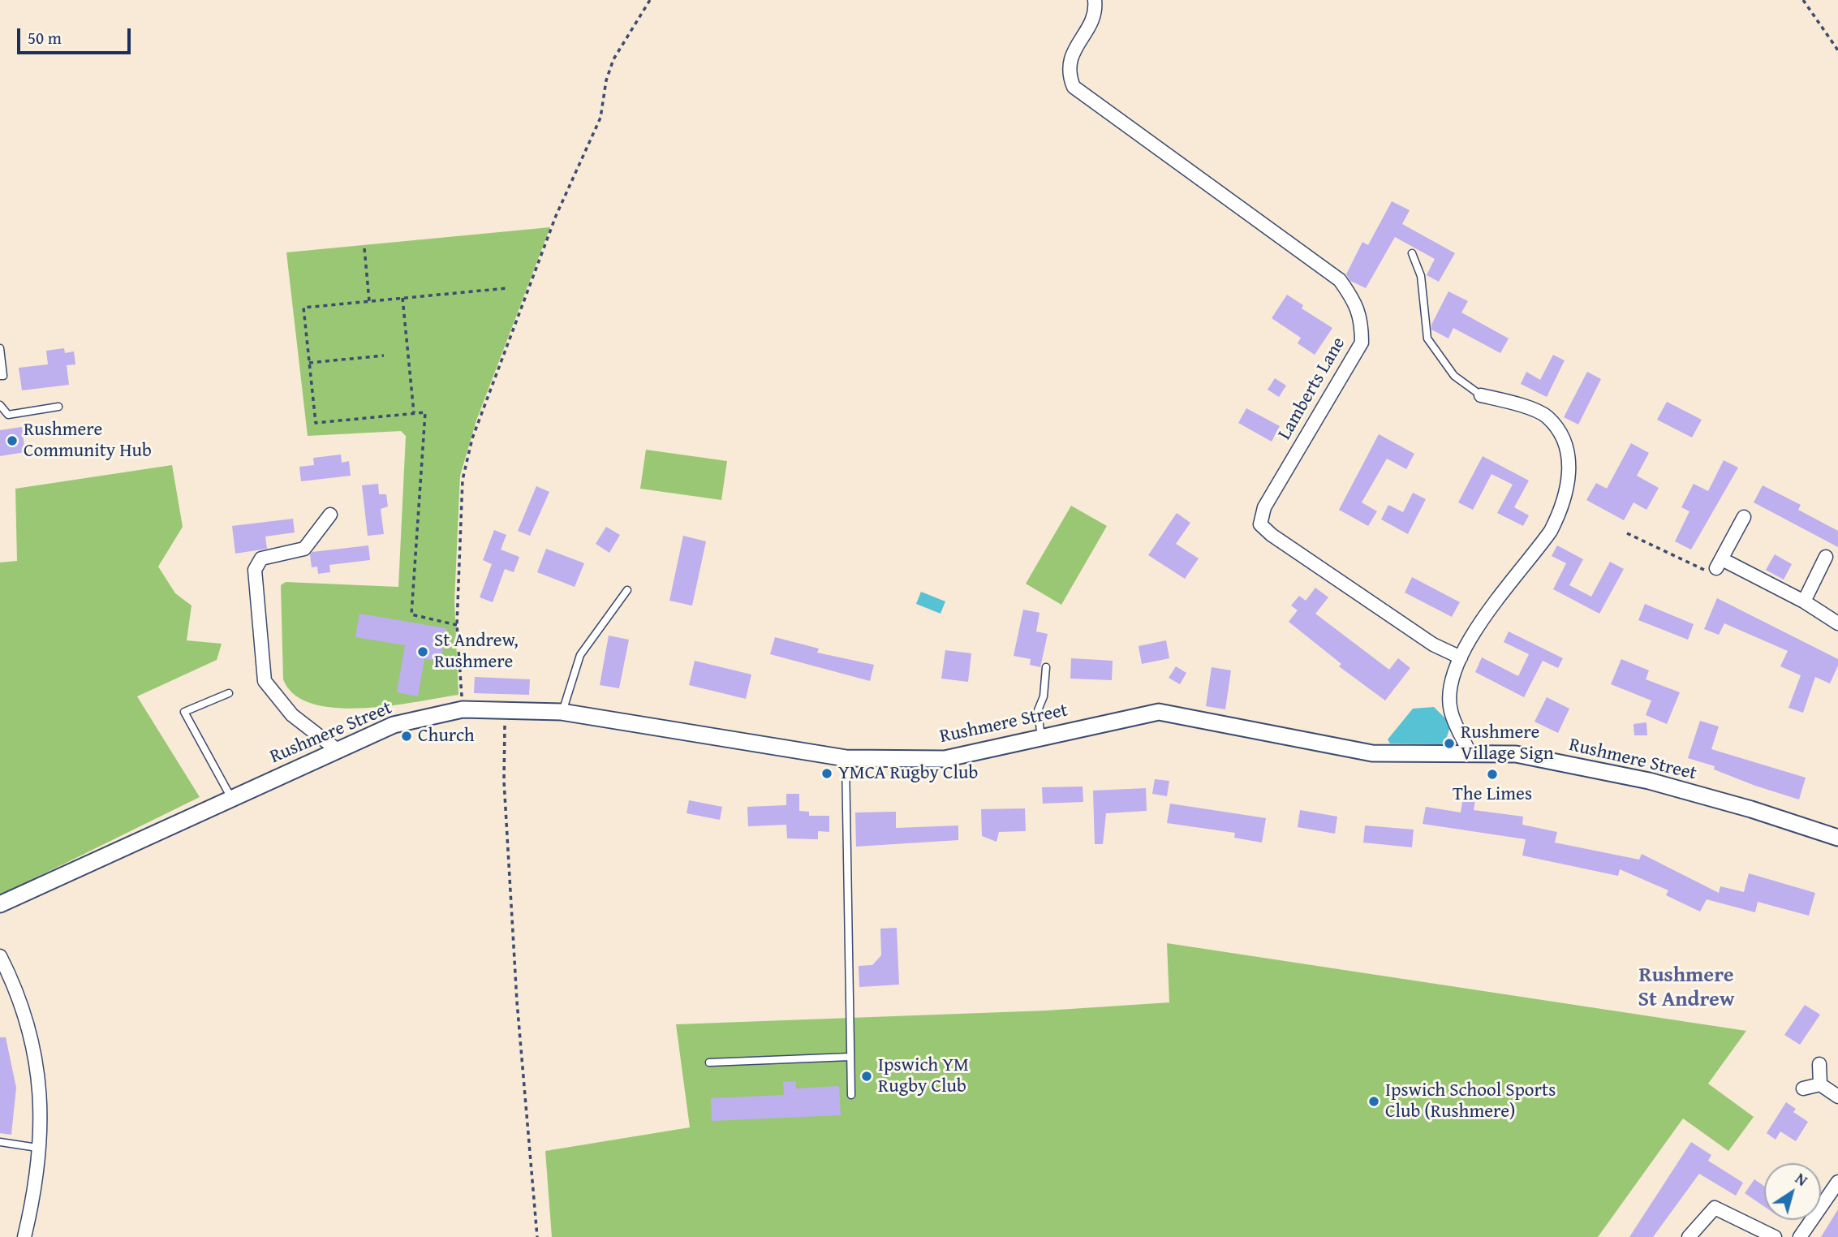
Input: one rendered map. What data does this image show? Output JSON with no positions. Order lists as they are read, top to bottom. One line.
{"streets":{"street":["Lamberts Lane","Rushmere Street"]},"districts":["Rushmere St Andrew"],"places":["Rushmere Community Hub","St Andrew, Rushmere","Church","Rushmere Village Sign","YMCA Rugby Club","The Limes","Ipswich YM Rugby Club","Ipswich School Sports Club (Rushmere)"],"scale_bar":"50 m","north":"top right"}
